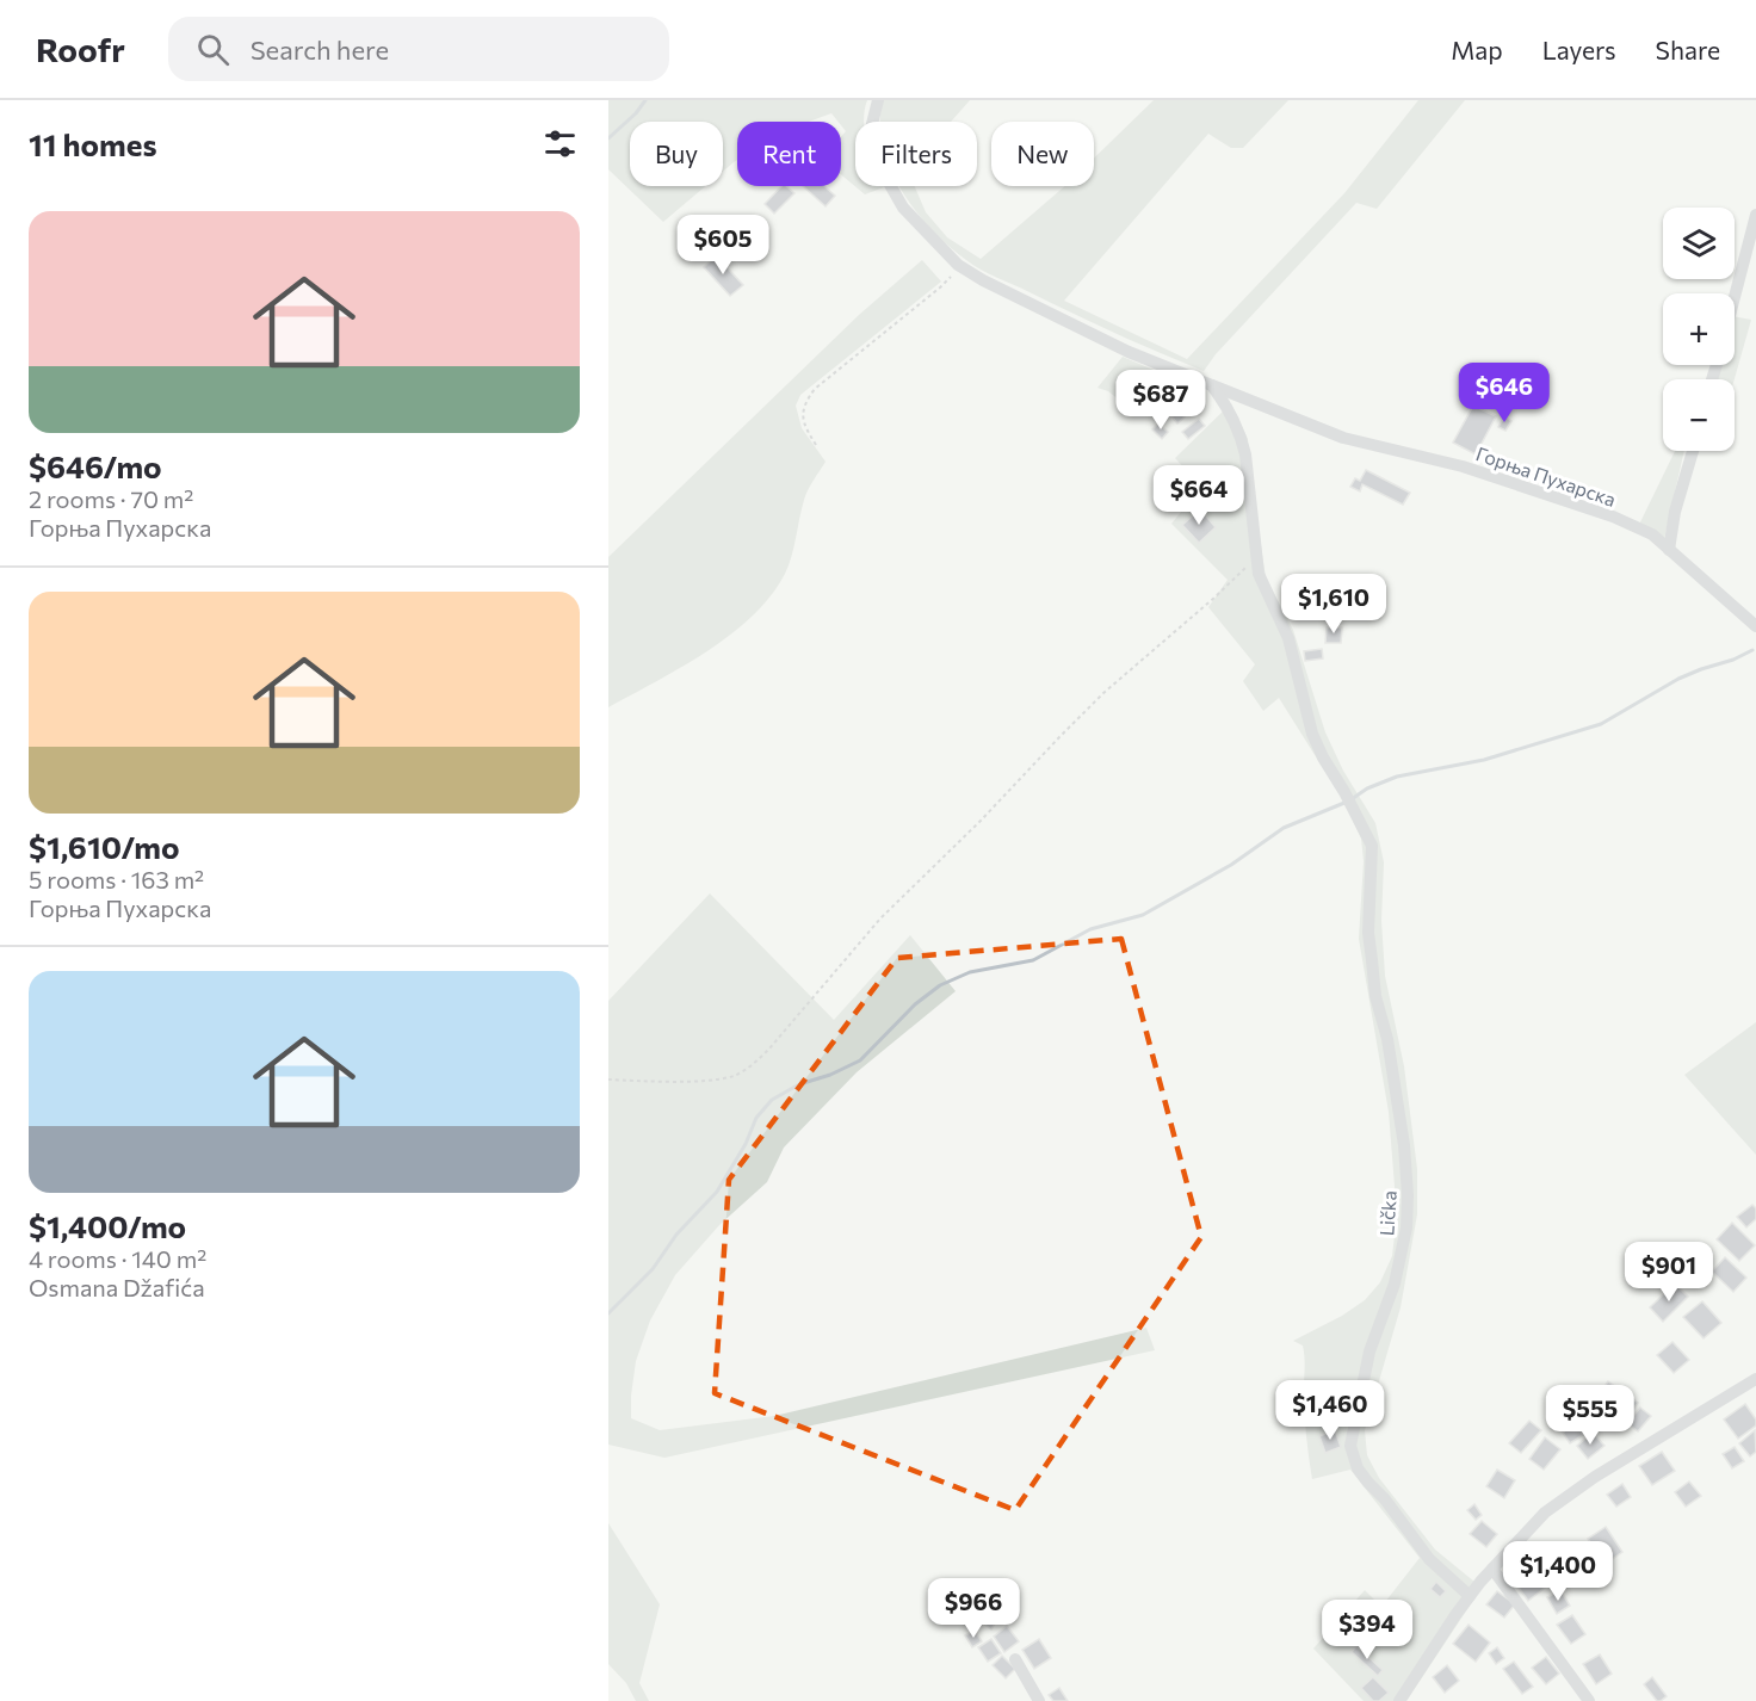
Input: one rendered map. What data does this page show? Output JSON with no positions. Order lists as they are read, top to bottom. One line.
{"streets":{"street":["Горња Пухарска","Lička"]},"page":{"header":"Roofr","search":"Search here","nav":["Map","Layers","Share"],"heading":"11 homes","chip":["Buy","Rent","Filters","New"],"list":[{"name":"$646/mo","note":"2 rooms · 70 m² · Горња Пухарска"},{"name":"$1,610/mo","note":"5 rooms · 163 m² · Горња Пухарска"},{"name":"$1,400/mo","note":"4 rooms · 140 m² · Osmana Džafića"}],"map_buttons":["+","−"],"price":["$605","$646","$687","$664","$1,610","$901","$1,460","$555","$1,400","$966","$394"]}}
